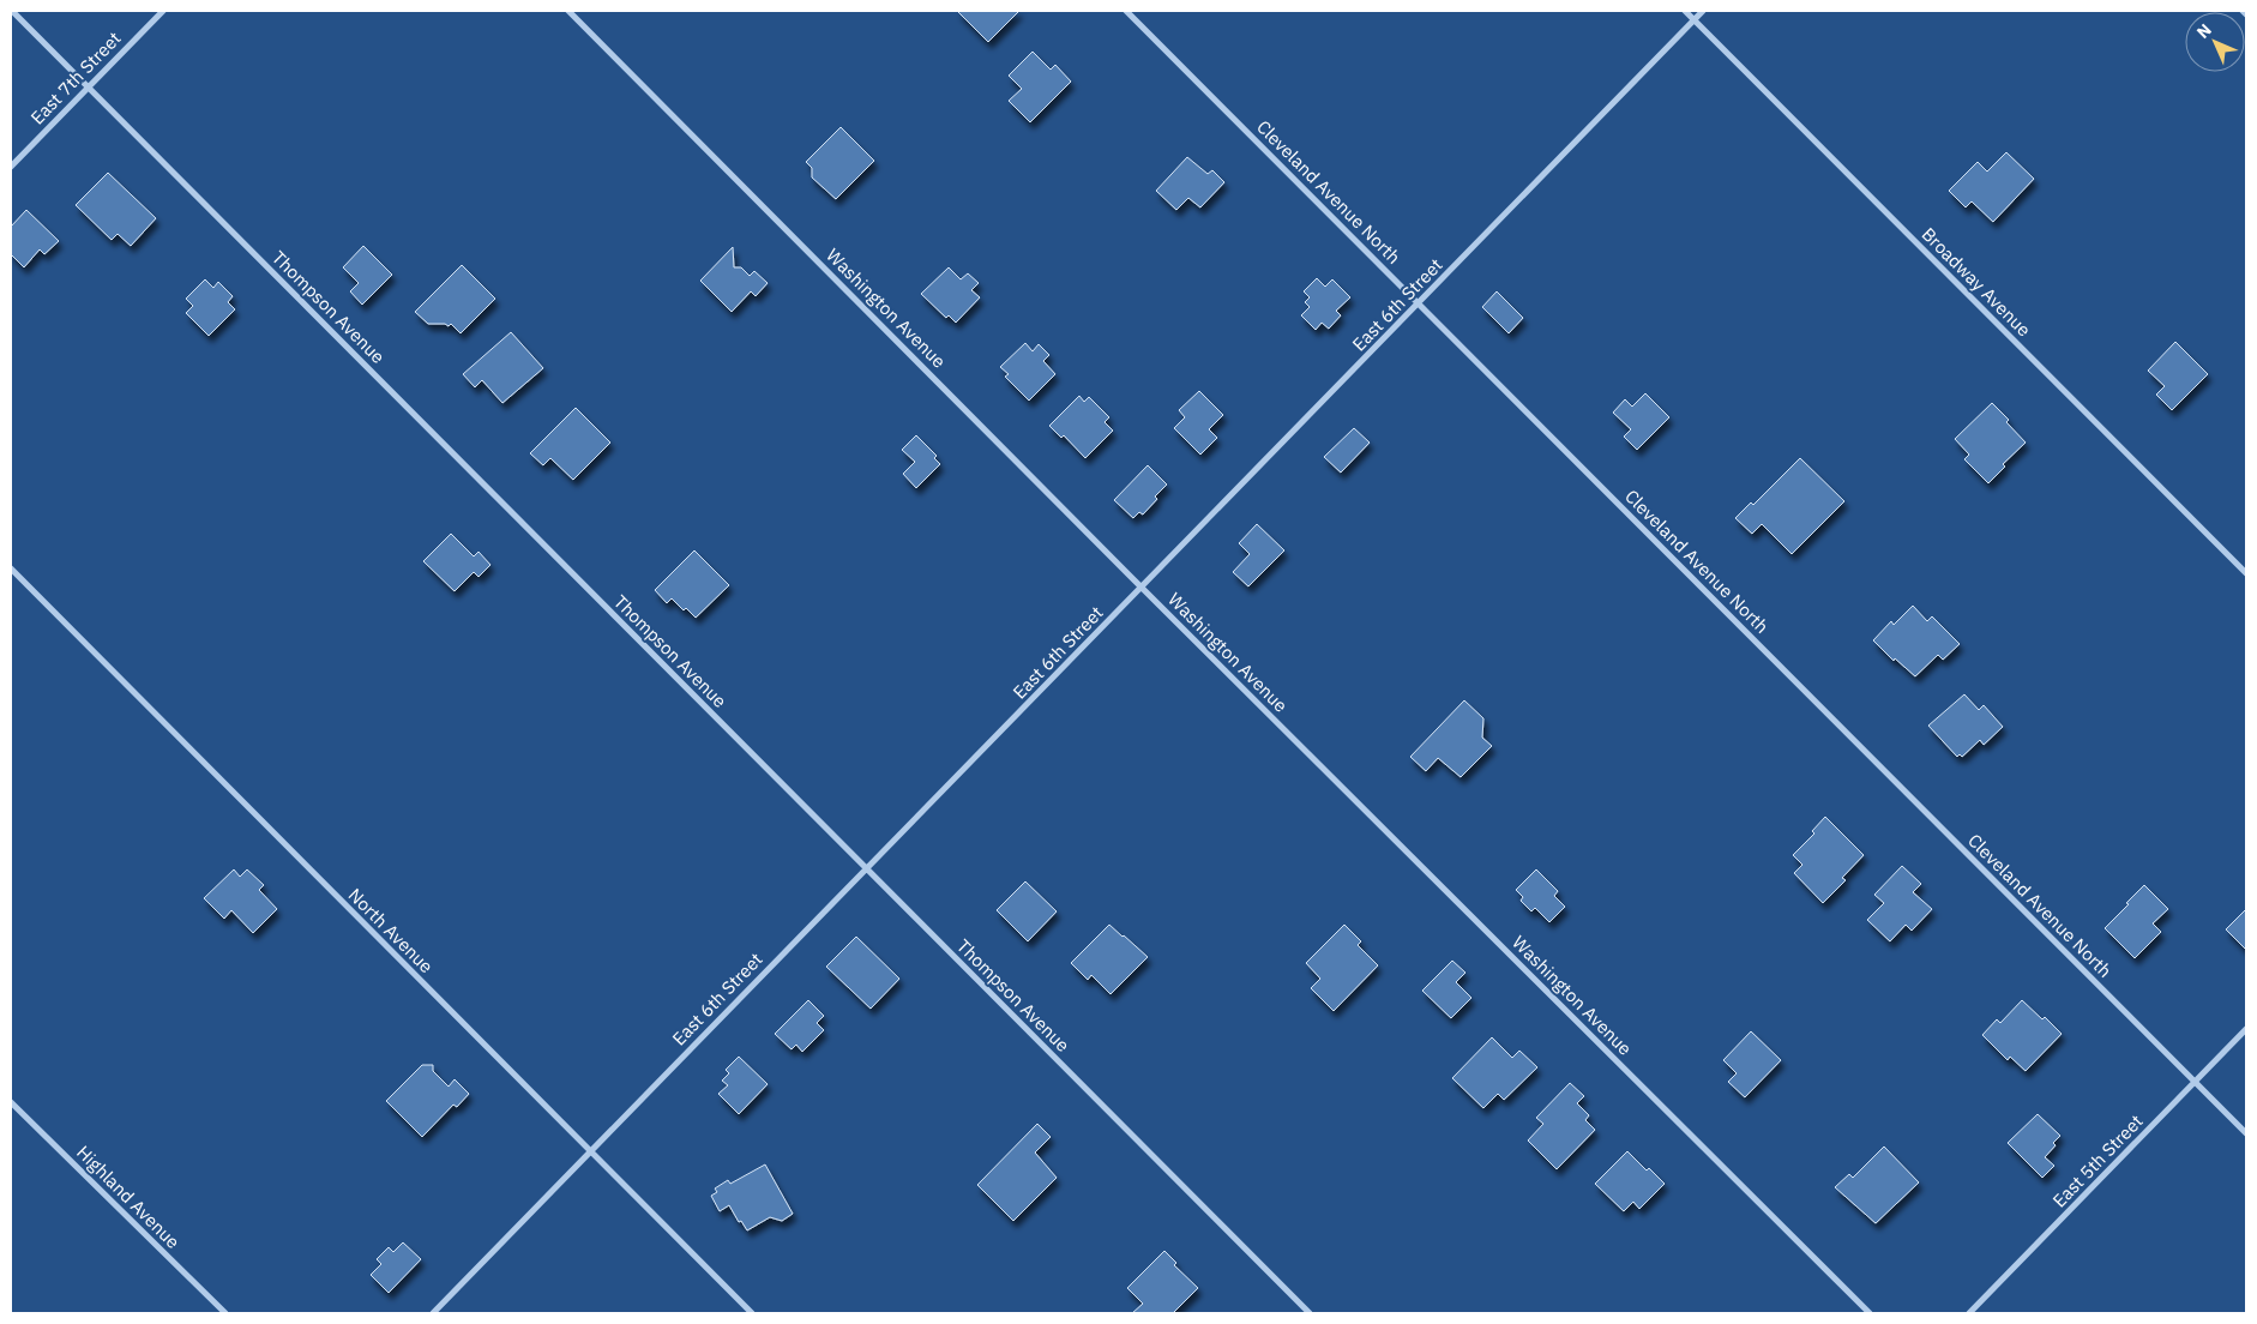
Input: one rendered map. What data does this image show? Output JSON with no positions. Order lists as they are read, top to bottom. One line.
{"streets":{"street":["East 7th Street","Cleveland Avenue North","Broadway Avenue","East 6th Street","Thompson Avenue","Washington Avenue","North Avenue","East 5th Street","Highland Avenue"]},"crossings":[["East 7th Street","Thompson Avenue"],["Cleveland Avenue North","East 6th Street"],["Cleveland Avenue North","East 5th Street"],["Broadway Avenue","East 6th Street"],["East 6th Street","Thompson Avenue"],["East 6th Street","Washington Avenue"],["East 6th Street","North Avenue"]],"north":"top left"}
